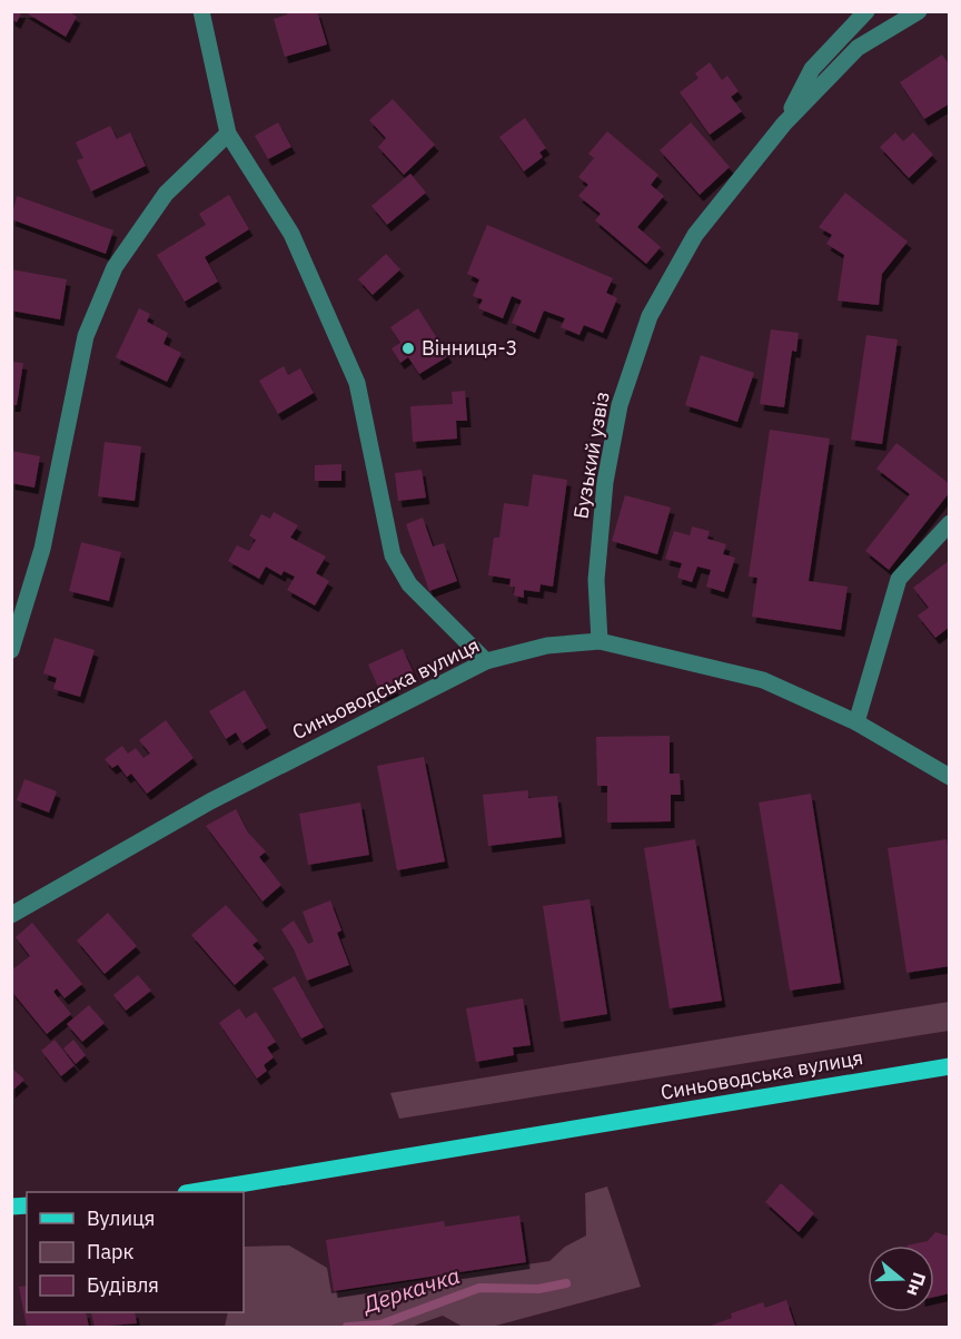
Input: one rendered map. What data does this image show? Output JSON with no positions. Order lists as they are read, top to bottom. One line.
{"streets":{"main road":["Синьоводська вулиця"],"street":["Бузький узвіз"]},"crossings":[["Бузький узвіз","Синьоводська вулиця"]],"water":["Деркачка"],"places":["Вінниця-3"],"legend":["Вулиця","Парк","Будівля"],"north":"right"}
